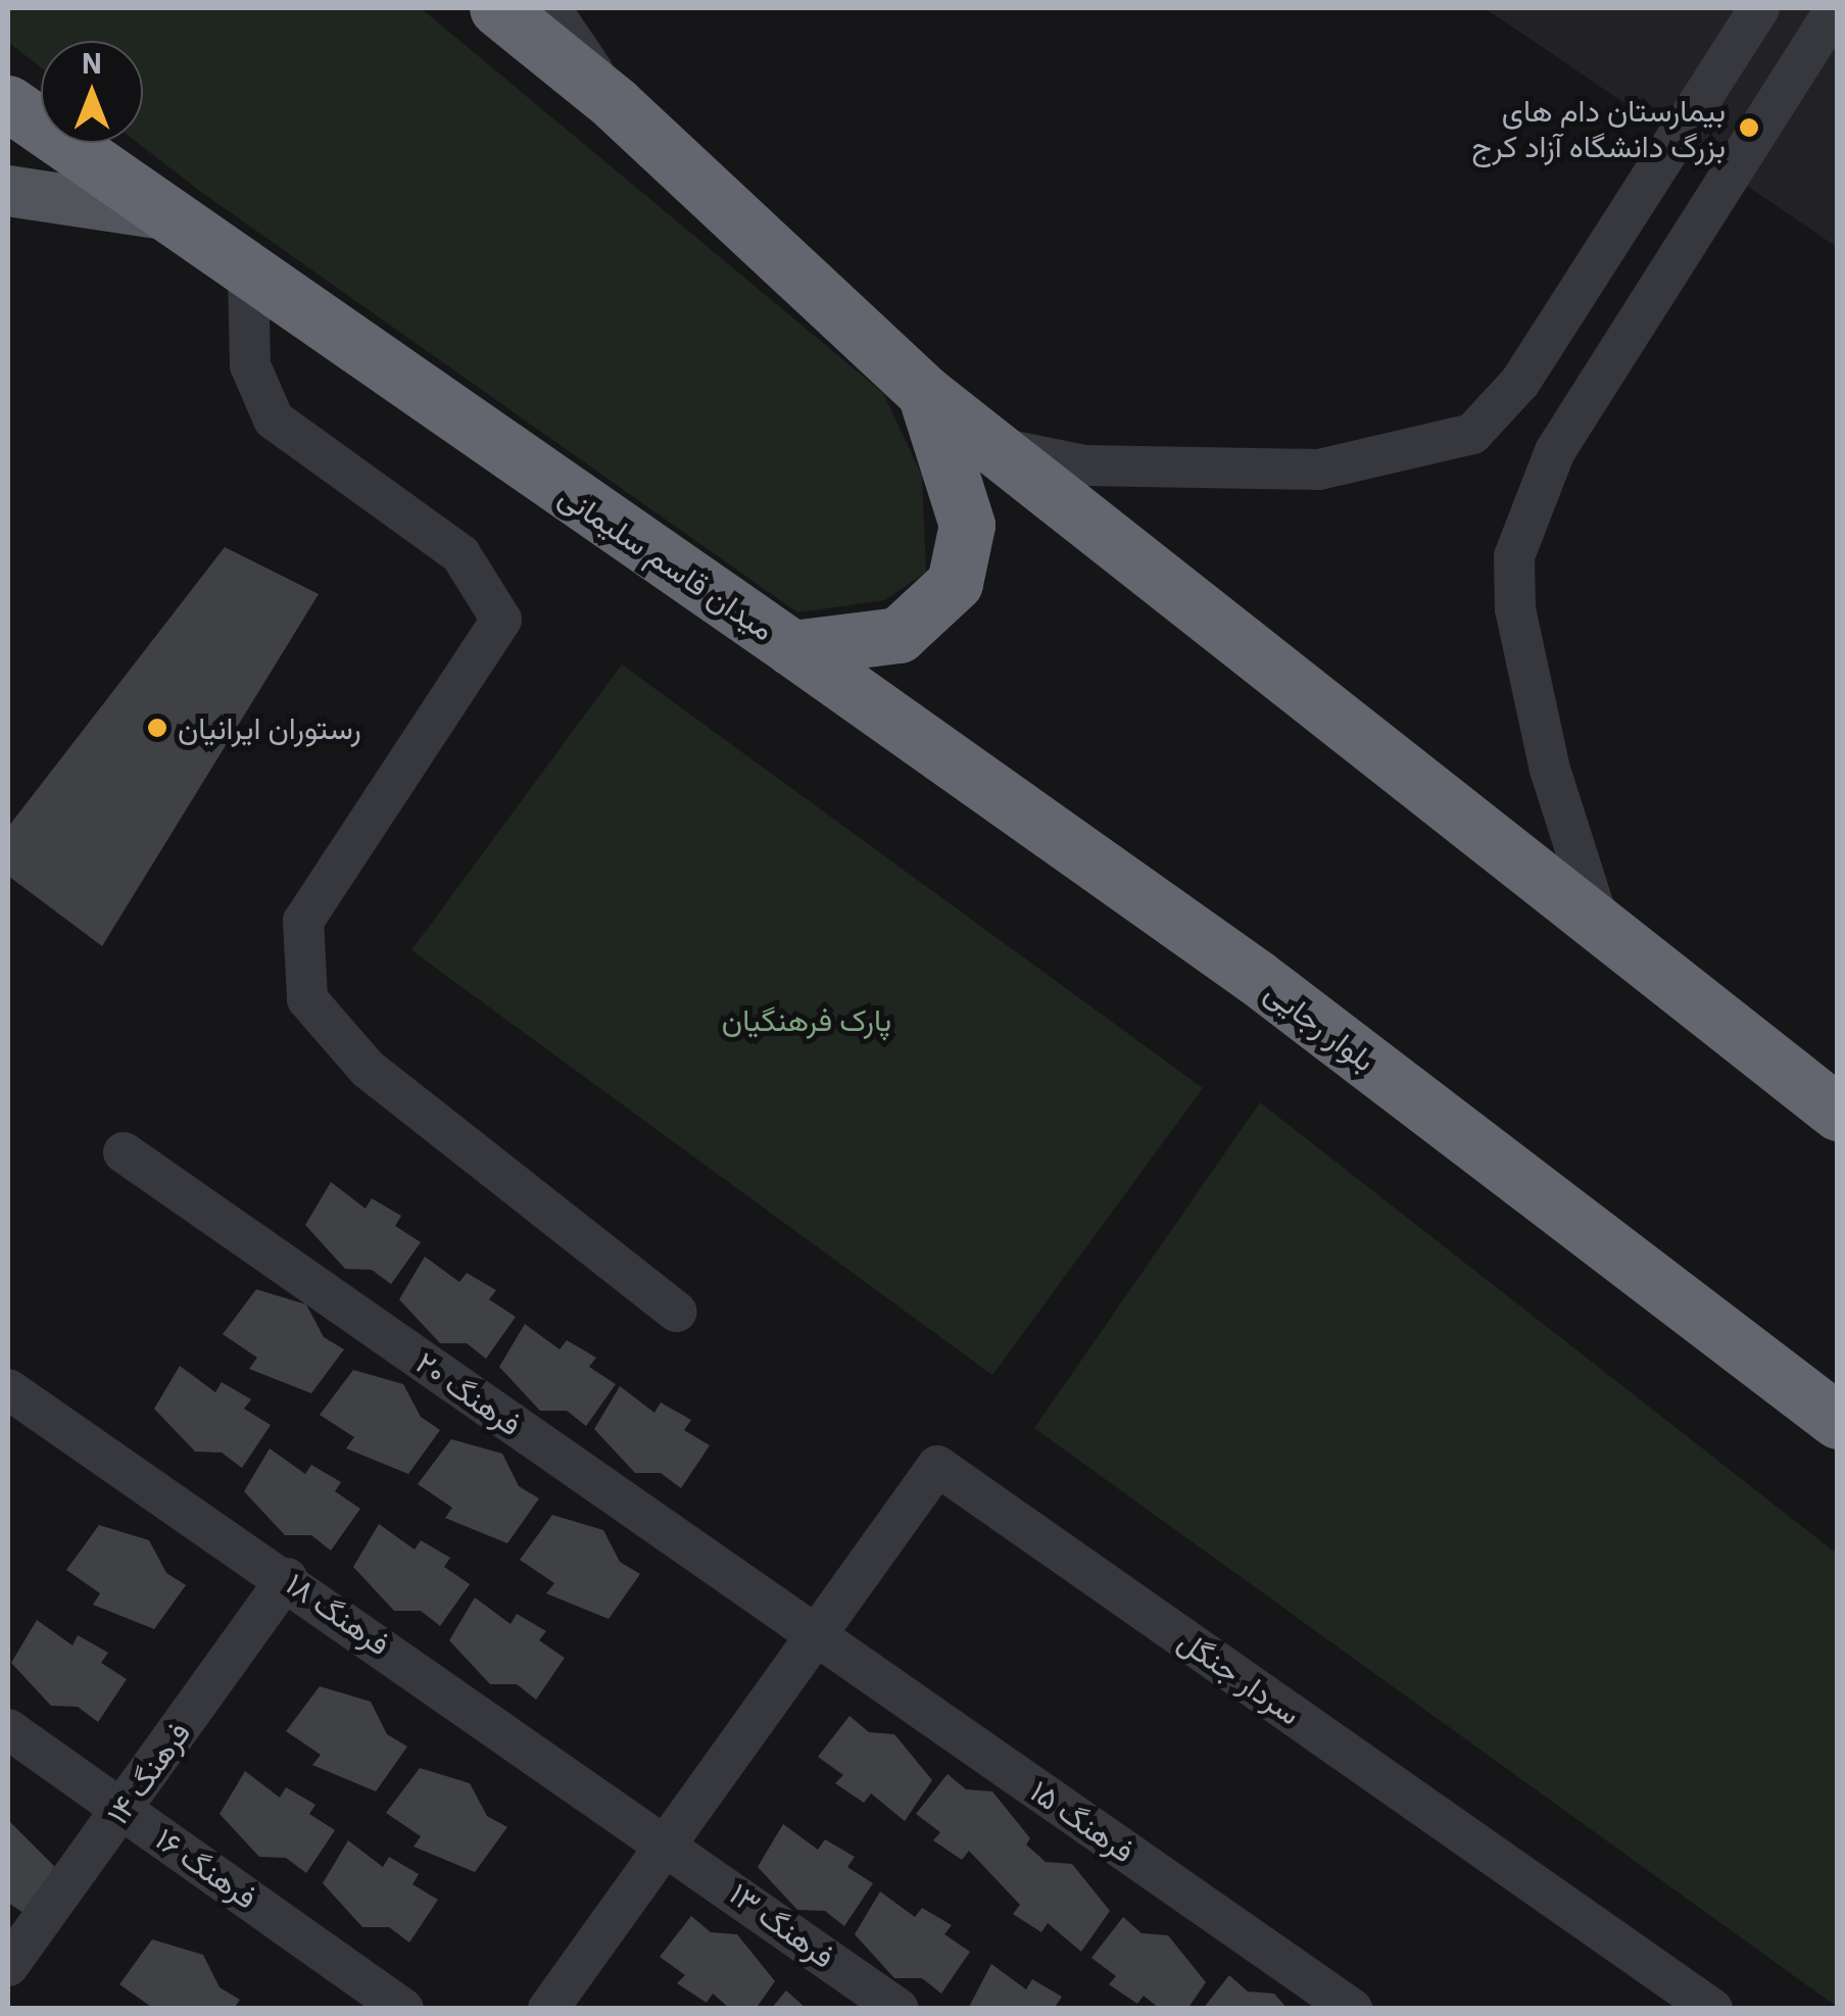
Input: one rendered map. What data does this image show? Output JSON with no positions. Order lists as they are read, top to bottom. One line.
{"streets":{"highway":["میدان قاسم سلیمانی","بلوار رجایی"],"street":["فرهنگ ۲۰","فرهنگ ۱۸","سردار جنگل","فرهنگ ۱۴","فرهنگ ۱۵","فرهنگ ۱۶","فرهنگ ۱۳"]},"crossings":[["میدان قاسم سلیمانی","بلوار رجایی"],["فرهنگ ۲۰","سردار جنگل"],["فرهنگ ۲۰","فرهنگ ۱۵"],["فرهنگ ۱۸","فرهنگ ۱۴"],["فرهنگ ۱۸","فرهنگ ۱۳"],["سردار جنگل","فرهنگ ۱۵"],["فرهنگ ۱۴","فرهنگ ۱۶"]],"parks":["پارک فرهنگیان"],"places":["بیمارستان دام های بزرگ دانشگاه آزاد کرج","رستوران ایرانیان"],"north":"top"}
